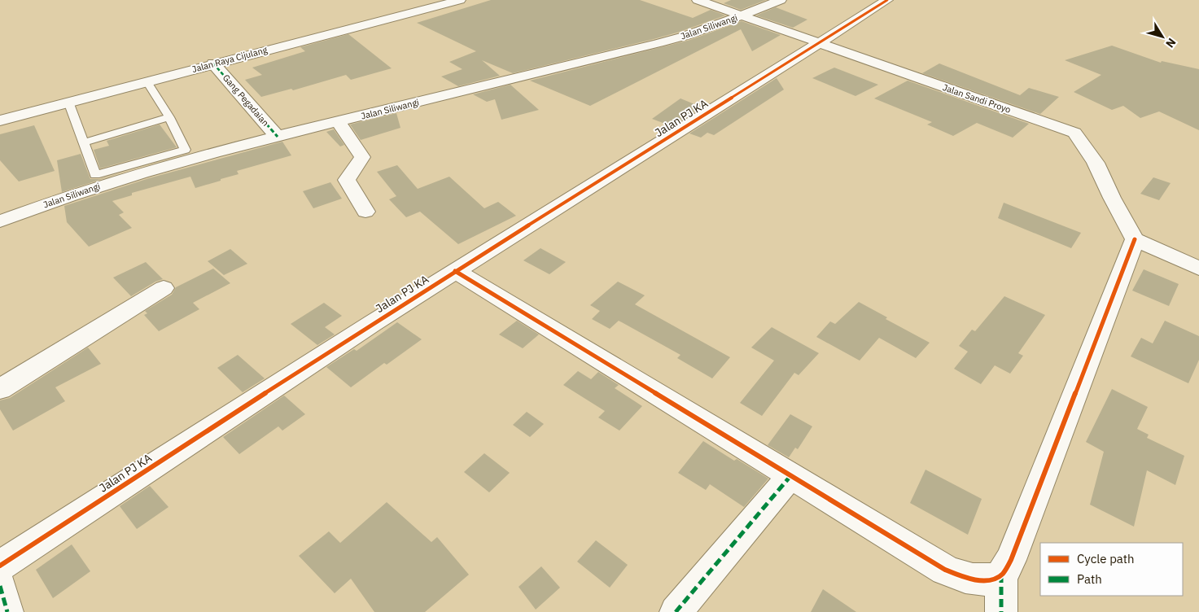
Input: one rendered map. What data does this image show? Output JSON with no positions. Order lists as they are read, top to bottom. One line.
{"streets":{"main road":["Jalan Siliwangi","Jalan Raya Cijulang","Jalan Sandi Proyo","Gang Pegadaian","Jalan PJ KA"]},"crossings":[["Jalan Siliwangi","Jalan Sandi Proyo"],["Jalan Siliwangi","Gang Pegadaian"],["Jalan Raya Cijulang","Gang Pegadaian"],["Jalan Sandi Proyo","Jalan PJ KA"]],"legend":["Cycle path","Path"],"north":"bottom right"}
